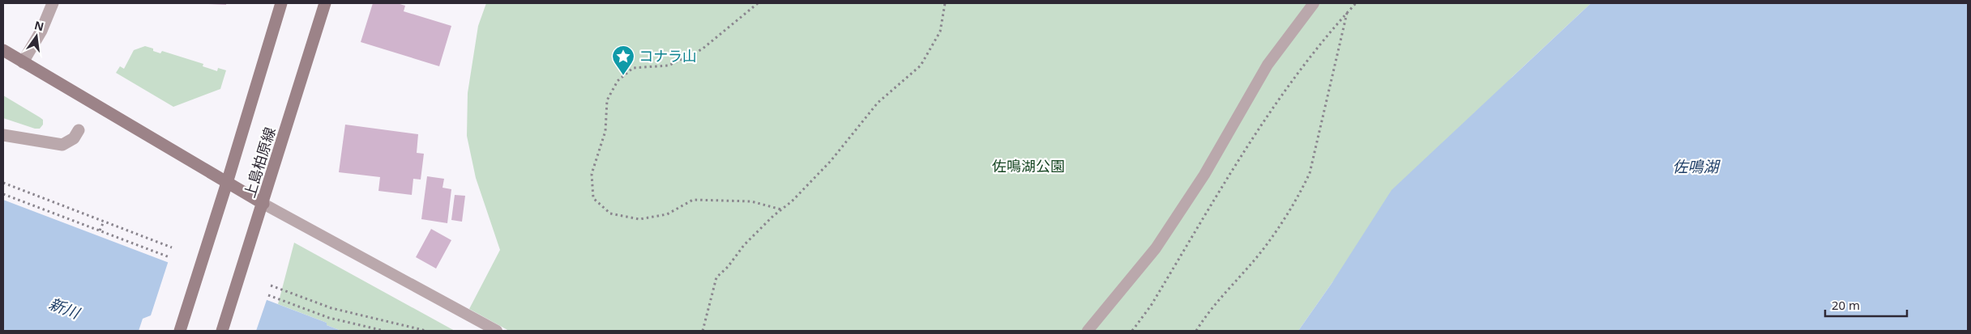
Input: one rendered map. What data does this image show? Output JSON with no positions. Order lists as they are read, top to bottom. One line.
{"streets":{"street":["上島柏原線"]},"water":["佐鳴湖","新川"],"parks":["佐鳴湖公園"],"places":{"place":["コナラ山"]},"scale_bar":"20 m","north":"top"}
